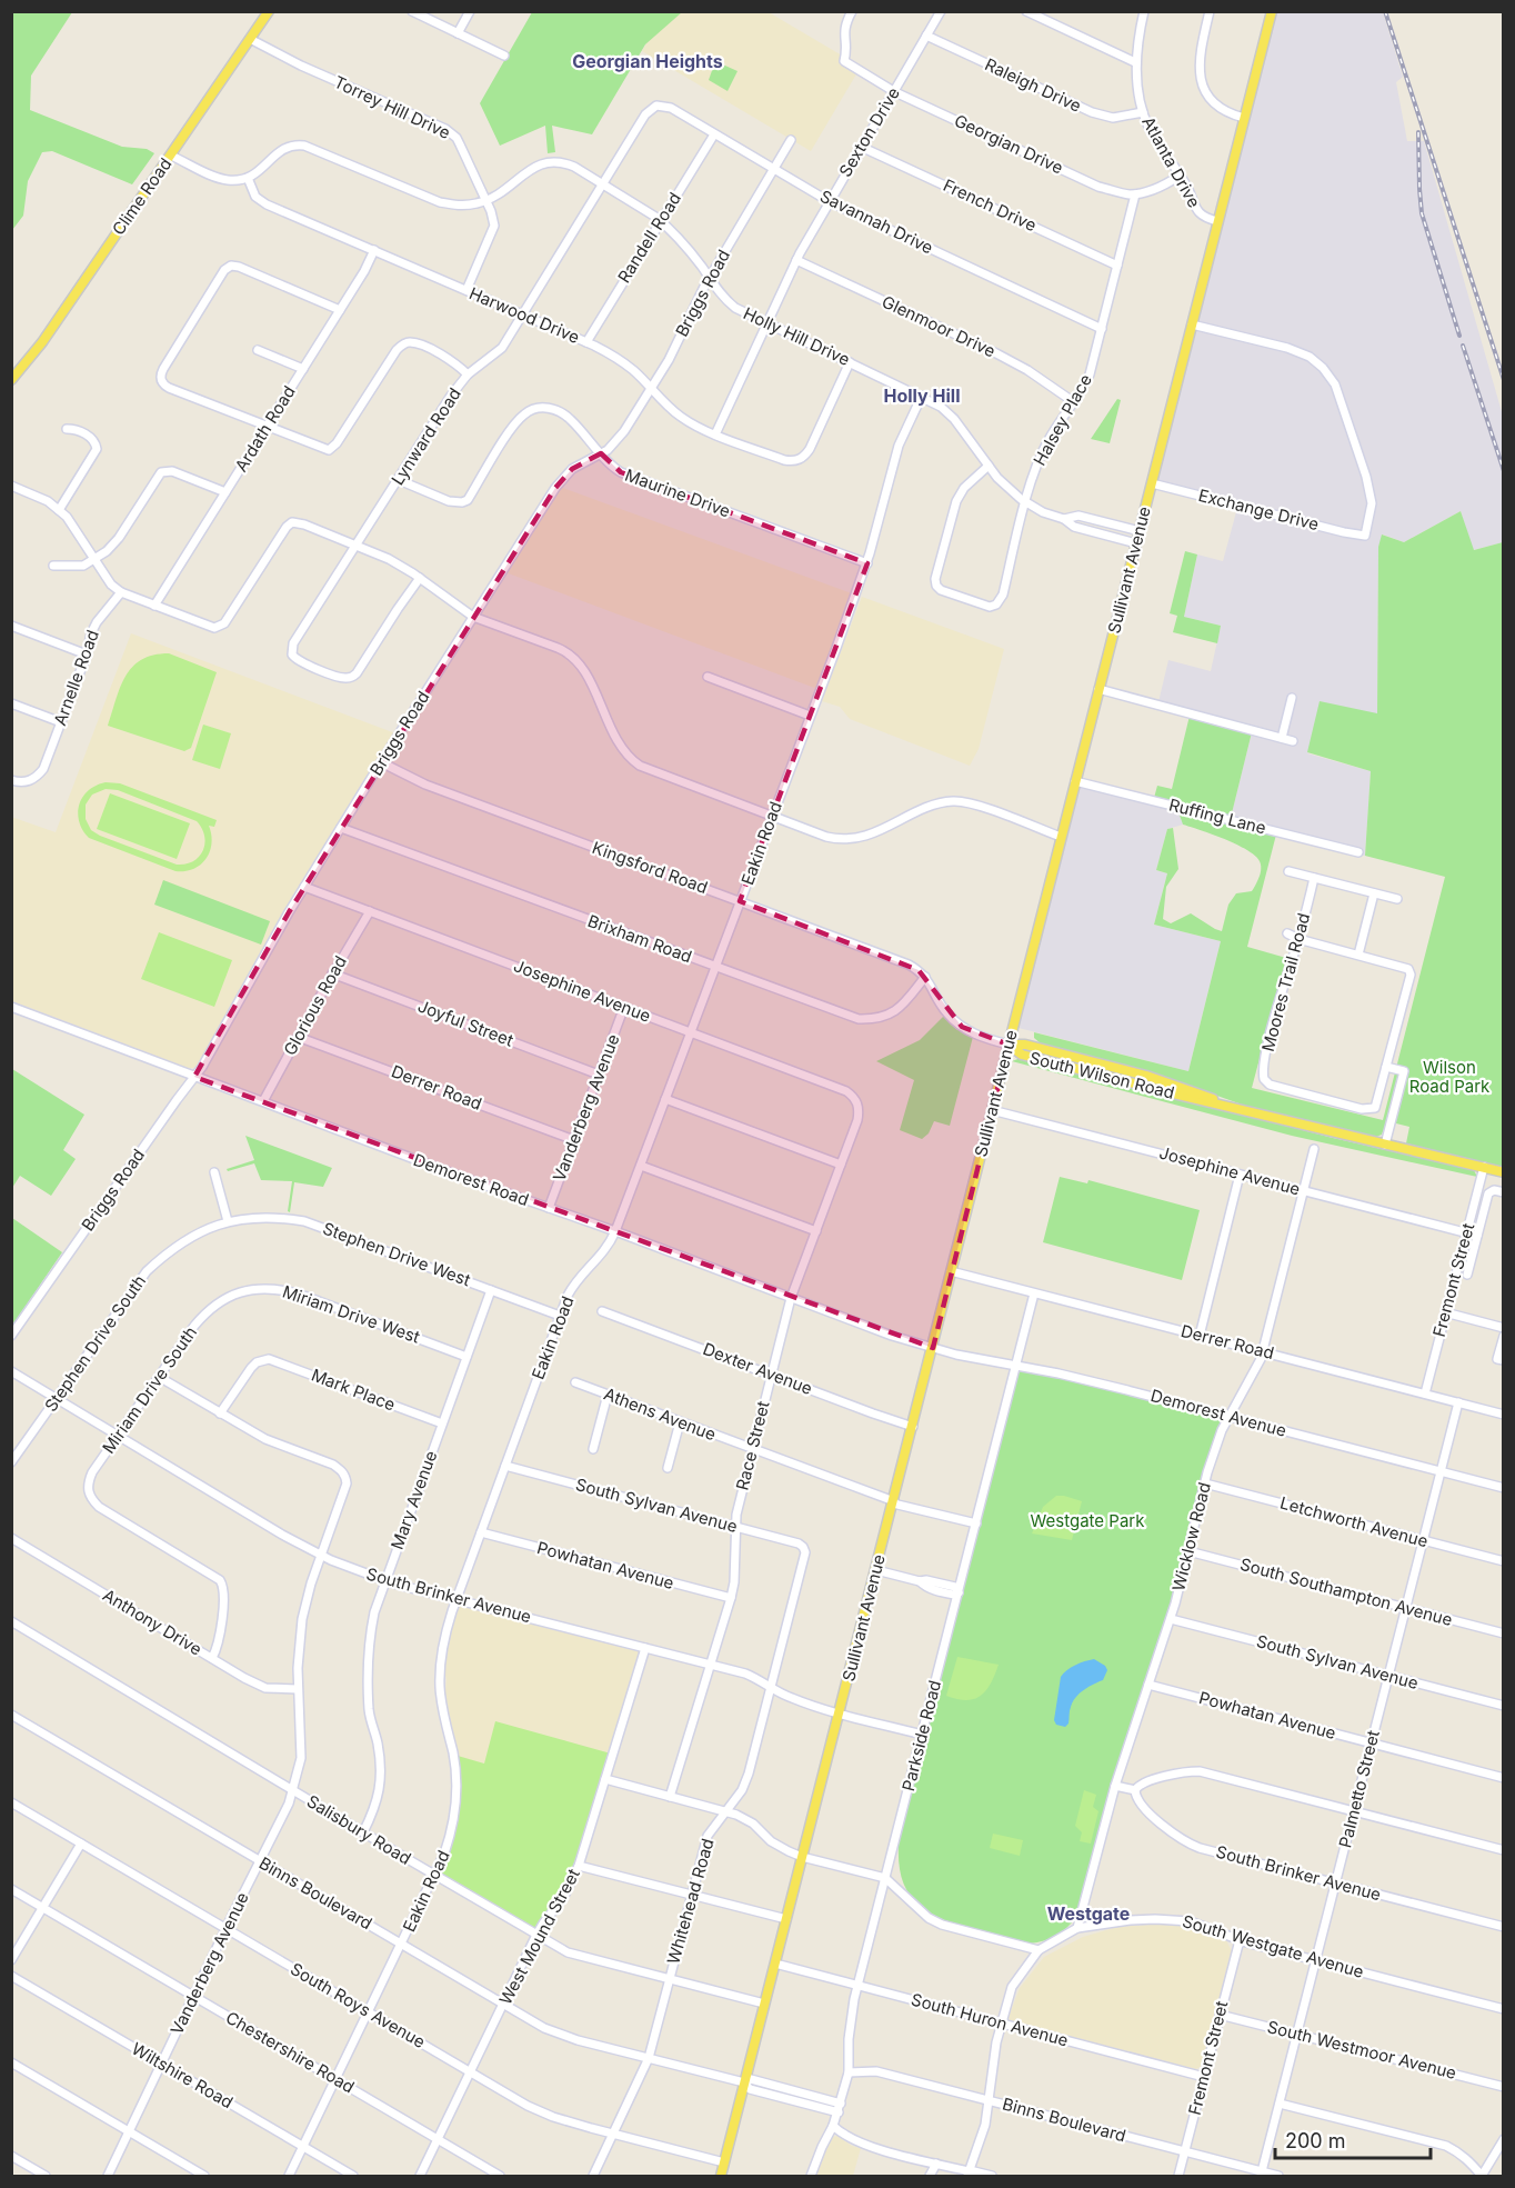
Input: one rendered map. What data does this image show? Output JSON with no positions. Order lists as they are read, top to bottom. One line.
{"streets":{"main road":["Clime Road","Sullivant Avenue","South Wilson Road"],"street":["Raleigh Drive","Torrey Hill Drive","Sexton Drive","Georgian Drive","Atlanta Drive","French Drive","Savannah Drive","Randell Road","Briggs Road","Harwood Drive","Glenmoor Drive","Holly Hill Drive","Halsey Place","Ardath Road","Lynward Road","Maurine Drive","Exchange Drive","Arnelle Road","Ruffing Lane","Eakin Road","Kingsford Road","Brixham Road","Moores Trail Road","Josephine Avenue","Glorious Road","Joyful Street","Derrer Road","Vanderberg Avenue","Demorest Road","Stephen Drive West","Fremont Street","Miriam Drive West","Stephen Drive South","Dexter Avenue","Miriam Drive South","Mark Place","Demorest Avenue","Athens Avenue","Race Street","Mary Avenue","South Sylvan Avenue","Letchworth Avenue","Wicklow Road","Powhatan Avenue","South Southampton Avenue","South Brinker Avenue","Anthony Drive","Parkside Road","Palmetto Street","Salisbury Road","Binns Boulevard","Whitehead Road","West Mound Street","South Westgate Avenue","South Roys Avenue","South Huron Avenue","South Westmoor Avenue","Chestershire Road","Wiltshire Road"]},"crossings":[["Raleigh Drive","Sexton Drive"],["Raleigh Drive","Atlanta Drive"],["Torrey Hill Drive","Clime Road"],["Torrey Hill Drive","Harwood Drive"],["Torrey Hill Drive","Holly Hill Drive"],["Sexton Drive","Georgian Drive"],["Sexton Drive","French Drive"],["Sexton Drive","Savannah Drive"],["Sexton Drive","Harwood Drive"],["Sexton Drive","Glenmoor Drive"],["Sexton Drive","Holly Hill Drive"],["Georgian Drive","Halsey Place"],["Atlanta Drive","Sullivant Avenue"],["French Drive","Halsey Place"],["Savannah Drive","Randell Road"],["Savannah Drive","Briggs Road"],["Savannah Drive","Halsey Place"],["Savannah Drive","Lynward Road"],["Randell Road","Harwood Drive"],["Randell Road","Holly Hill Drive"],["Briggs Road","Harwood Drive"],["Briggs Road","Holly Hill Drive"],["Briggs Road","Maurine Drive"],["Briggs Road","Kingsford Road"],["Briggs Road","Brixham Road"],["Briggs Road","Josephine Avenue"],["Briggs Road","Demorest Road"],["Harwood Drive","Holly Hill Drive"],["Harwood Drive","Ardath Road"],["Harwood Drive","Lynward Road"],["Glenmoor Drive","Halsey Place"],["Holly Hill Drive","Halsey Place"],["Holly Hill Drive","Lynward Road"],["Holly Hill Drive","Sullivant Avenue"],["Holly Hill Drive","Eakin Road"],["Lynward Road","Maurine Drive"],["Maurine Drive","Eakin Road"],["Exchange Drive","Sullivant Avenue"],["Sullivant Avenue","Ruffing Lane"],["Sullivant Avenue","Kingsford Road"],["Sullivant Avenue","Josephine Avenue"],["Sullivant Avenue","South Wilson Road"],["Sullivant Avenue","Derrer Road"],["Sullivant Avenue","Demorest Road"],["Sullivant Avenue","Dexter Avenue"],["Sullivant Avenue","Demorest Avenue"],["Sullivant Avenue","Athens Avenue"],["Sullivant Avenue","South Brinker Avenue"],["Sullivant Avenue","Salisbury Road"],["Sullivant Avenue","Binns Boulevard"],["Sullivant Avenue","South Roys Avenue"],["Sullivant Avenue","South Huron Avenue"],["Eakin Road","Kingsford Road"],["Eakin Road","Brixham Road"],["Eakin Road","Josephine Avenue"],["Eakin Road","Demorest Road"],["Eakin Road","Stephen Drive West"],["Eakin Road","South Sylvan Avenue"],["Eakin Road","Powhatan Avenue"],["Eakin Road","South Brinker Avenue"],["Eakin Road","Salisbury Road"],["Eakin Road","Binns Boulevard"],["Eakin Road","South Roys Avenue"],["Eakin Road","Chestershire Road"],["Eakin Road","Wiltshire Road"],["Kingsford Road","Brixham Road"],["Kingsford Road","South Wilson Road"],["Josephine Avenue","Glorious Road"],["Josephine Avenue","Vanderberg Avenue"],["Josephine Avenue","Fremont Street"],["Josephine Avenue","Race Street"],["Josephine Avenue","Wicklow Road"],["Glorious Road","Joyful Street"],["Glorious Road","Derrer Road"],["Glorious Road","Demorest Road"],["Joyful Street","Vanderberg Avenue"],["South Wilson Road","Fremont Street"],["Derrer Road","Vanderberg Avenue"],["Derrer Road","Fremont Street"],["Derrer Road","Wicklow Road"],["Derrer Road","Parkside Road"],["Derrer Road","Palmetto Street"],["Vanderberg Avenue","Demorest Road"],["Vanderberg Avenue","Mark Place"],["Vanderberg Avenue","South Brinker Avenue"],["Vanderberg Avenue","Anthony Drive"],["Vanderberg Avenue","Salisbury Road"],["Vanderberg Avenue","Binns Boulevard"],["Vanderberg Avenue","South Roys Avenue"],["Vanderberg Avenue","Chestershire Road"],["Vanderberg Avenue","Wiltshire Road"],["Demorest Road","Demorest Avenue"],["Demorest Road","Race Street"],["Stephen Drive West","Stephen Drive South"],["Stephen Drive West","Mary Avenue"],["Fremont Street","Binns Boulevard"],["Fremont Street","South Westgate Avenue"],["Fremont Street","South Huron Avenue"],["Fremont Street","South Westmoor Avenue"],["Miriam Drive West","Miriam Drive South"],["Miriam Drive West","Mary Avenue"],["Stephen Drive South","South Brinker Avenue"],["Dexter Avenue","Race Street"],["Miriam Drive South","South Brinker Avenue"],["Miriam Drive South","Anthony Drive"],["Mark Place","Mary Avenue"],["Demorest Avenue","Wicklow Road"],["Demorest Avenue","Parkside Road"],["Demorest Avenue","Palmetto Street"],["Athens Avenue","Race Street"],["Race Street","South Sylvan Avenue"],["Race Street","Powhatan Avenue"],["Race Street","South Brinker Avenue"],["Mary Avenue","South Brinker Avenue"],["Mary Avenue","Salisbury Road"],["South Sylvan Avenue","Wicklow Road"],["South Sylvan Avenue","Palmetto Street"],["South Sylvan Avenue","Whitehead Road"],["Letchworth Avenue","Wicklow Road"],["Letchworth Avenue","Palmetto Street"],["Wicklow Road","Powhatan Avenue"],["Wicklow Road","South Southampton Avenue"],["Wicklow Road","South Westgate Avenue"],["Powhatan Avenue","Palmetto Street"],["South Southampton Avenue","Palmetto Street"],["South Brinker Avenue","Parkside Road"],["South Brinker Avenue","Palmetto Street"],["South Brinker Avenue","Whitehead Road"],["South Brinker Avenue","West Mound Street"],["Parkside Road","Binns Boulevard"],["Parkside Road","South Huron Avenue"],["Palmetto Street","Binns Boulevard"],["Palmetto Street","South Westgate Avenue"],["Palmetto Street","South Westmoor Avenue"],["Salisbury Road","Whitehead Road"],["Salisbury Road","West Mound Street"],["Binns Boulevard","Whitehead Road"],["Binns Boulevard","West Mound Street"],["Whitehead Road","South Roys Avenue"],["West Mound Street","South Roys Avenue"],["West Mound Street","Chestershire Road"]],"districts":["Georgian Heights","Holly Hill","Westgate"],"parks":["Wilson Road Park","Westgate Park"],"scale_bar":"200 m"}
